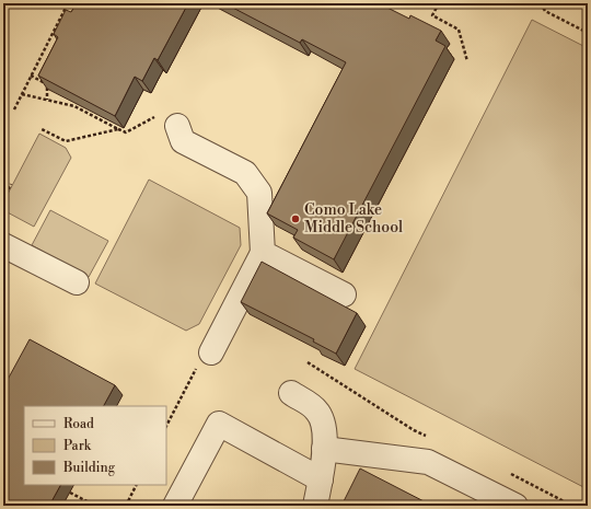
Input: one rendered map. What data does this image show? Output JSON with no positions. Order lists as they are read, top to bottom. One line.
{"places":["Como Lake Middle School"],"legend":["Road","Park","Building"]}
